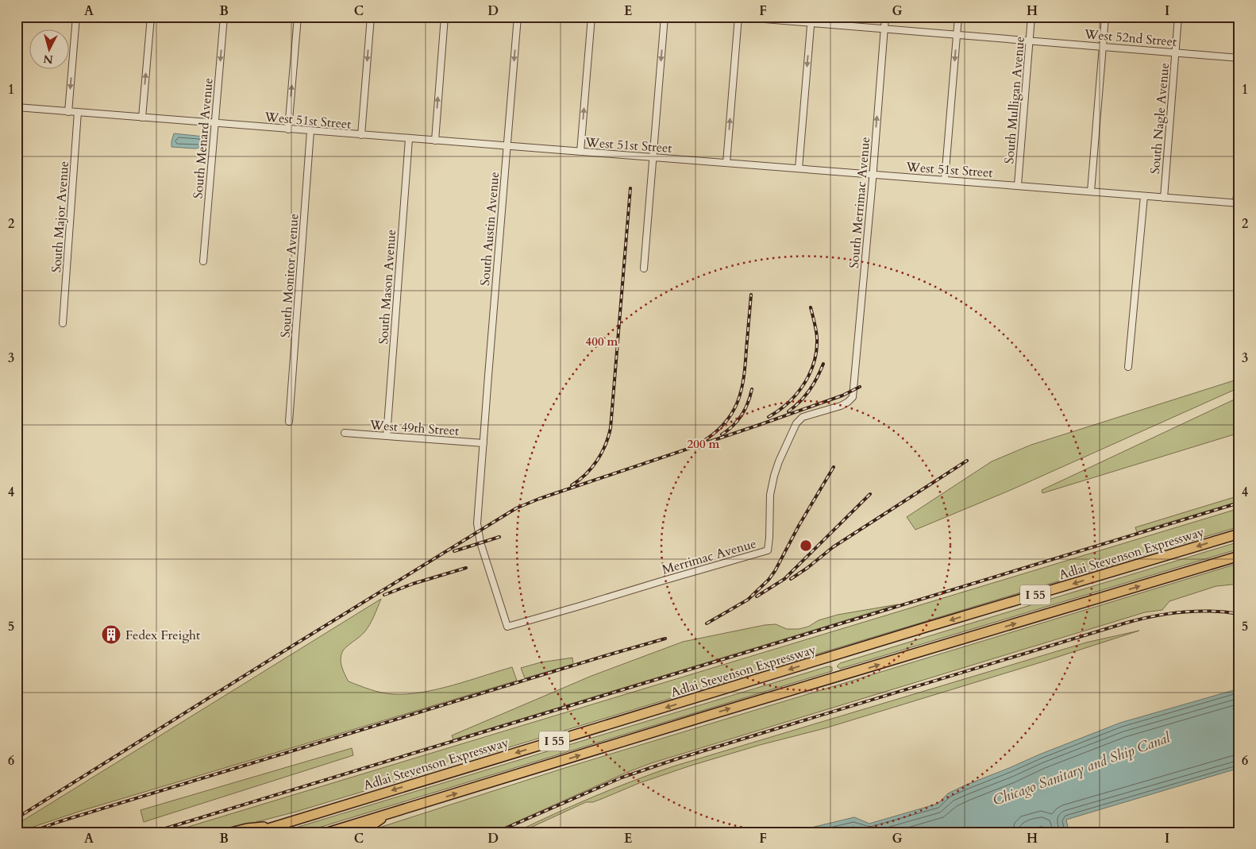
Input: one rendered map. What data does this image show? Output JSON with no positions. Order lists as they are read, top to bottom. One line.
{"streets":{"highway":["Adlai Stevenson Expressway","I 55"],"street":["West 52nd Street","South Mulligan Avenue","South Nagle Avenue","West 51st Street","South Menard Avenue","South Merrimac Avenue","South Major Avenue","South Austin Avenue","South Monitor Avenue","South Mason Avenue","West 49th Street","Merrimac Avenue"]},"crossings":[["West 52nd Street","South Mulligan Avenue"],["West 52nd Street","South Nagle Avenue"],["West 52nd Street","South Merrimac Avenue"],["South Mulligan Avenue","West 51st Street"],["South Nagle Avenue","West 51st Street"],["West 51st Street","South Menard Avenue"],["West 51st Street","South Merrimac Avenue"],["West 51st Street","South Major Avenue"],["West 51st Street","South Austin Avenue"],["West 51st Street","South Monitor Avenue"],["West 51st Street","South Mason Avenue"],["South Merrimac Avenue","Merrimac Avenue"],["South Austin Avenue","West 49th Street"],["South Austin Avenue","Merrimac Avenue"],["South Mason Avenue","West 49th Street"]],"one_way":["South Menard Avenue","South Merrimac Avenue"],"water":["Chicago Sanitary and Ship Canal"],"places":{"building":["Fedex Freight"]},"north":"bottom","grid":{"columns":["A","B","C","D","E","F","G","H","I"],"rows":["1","2","3","4","5","6"]},"rings":["400 m","200 m"]}
